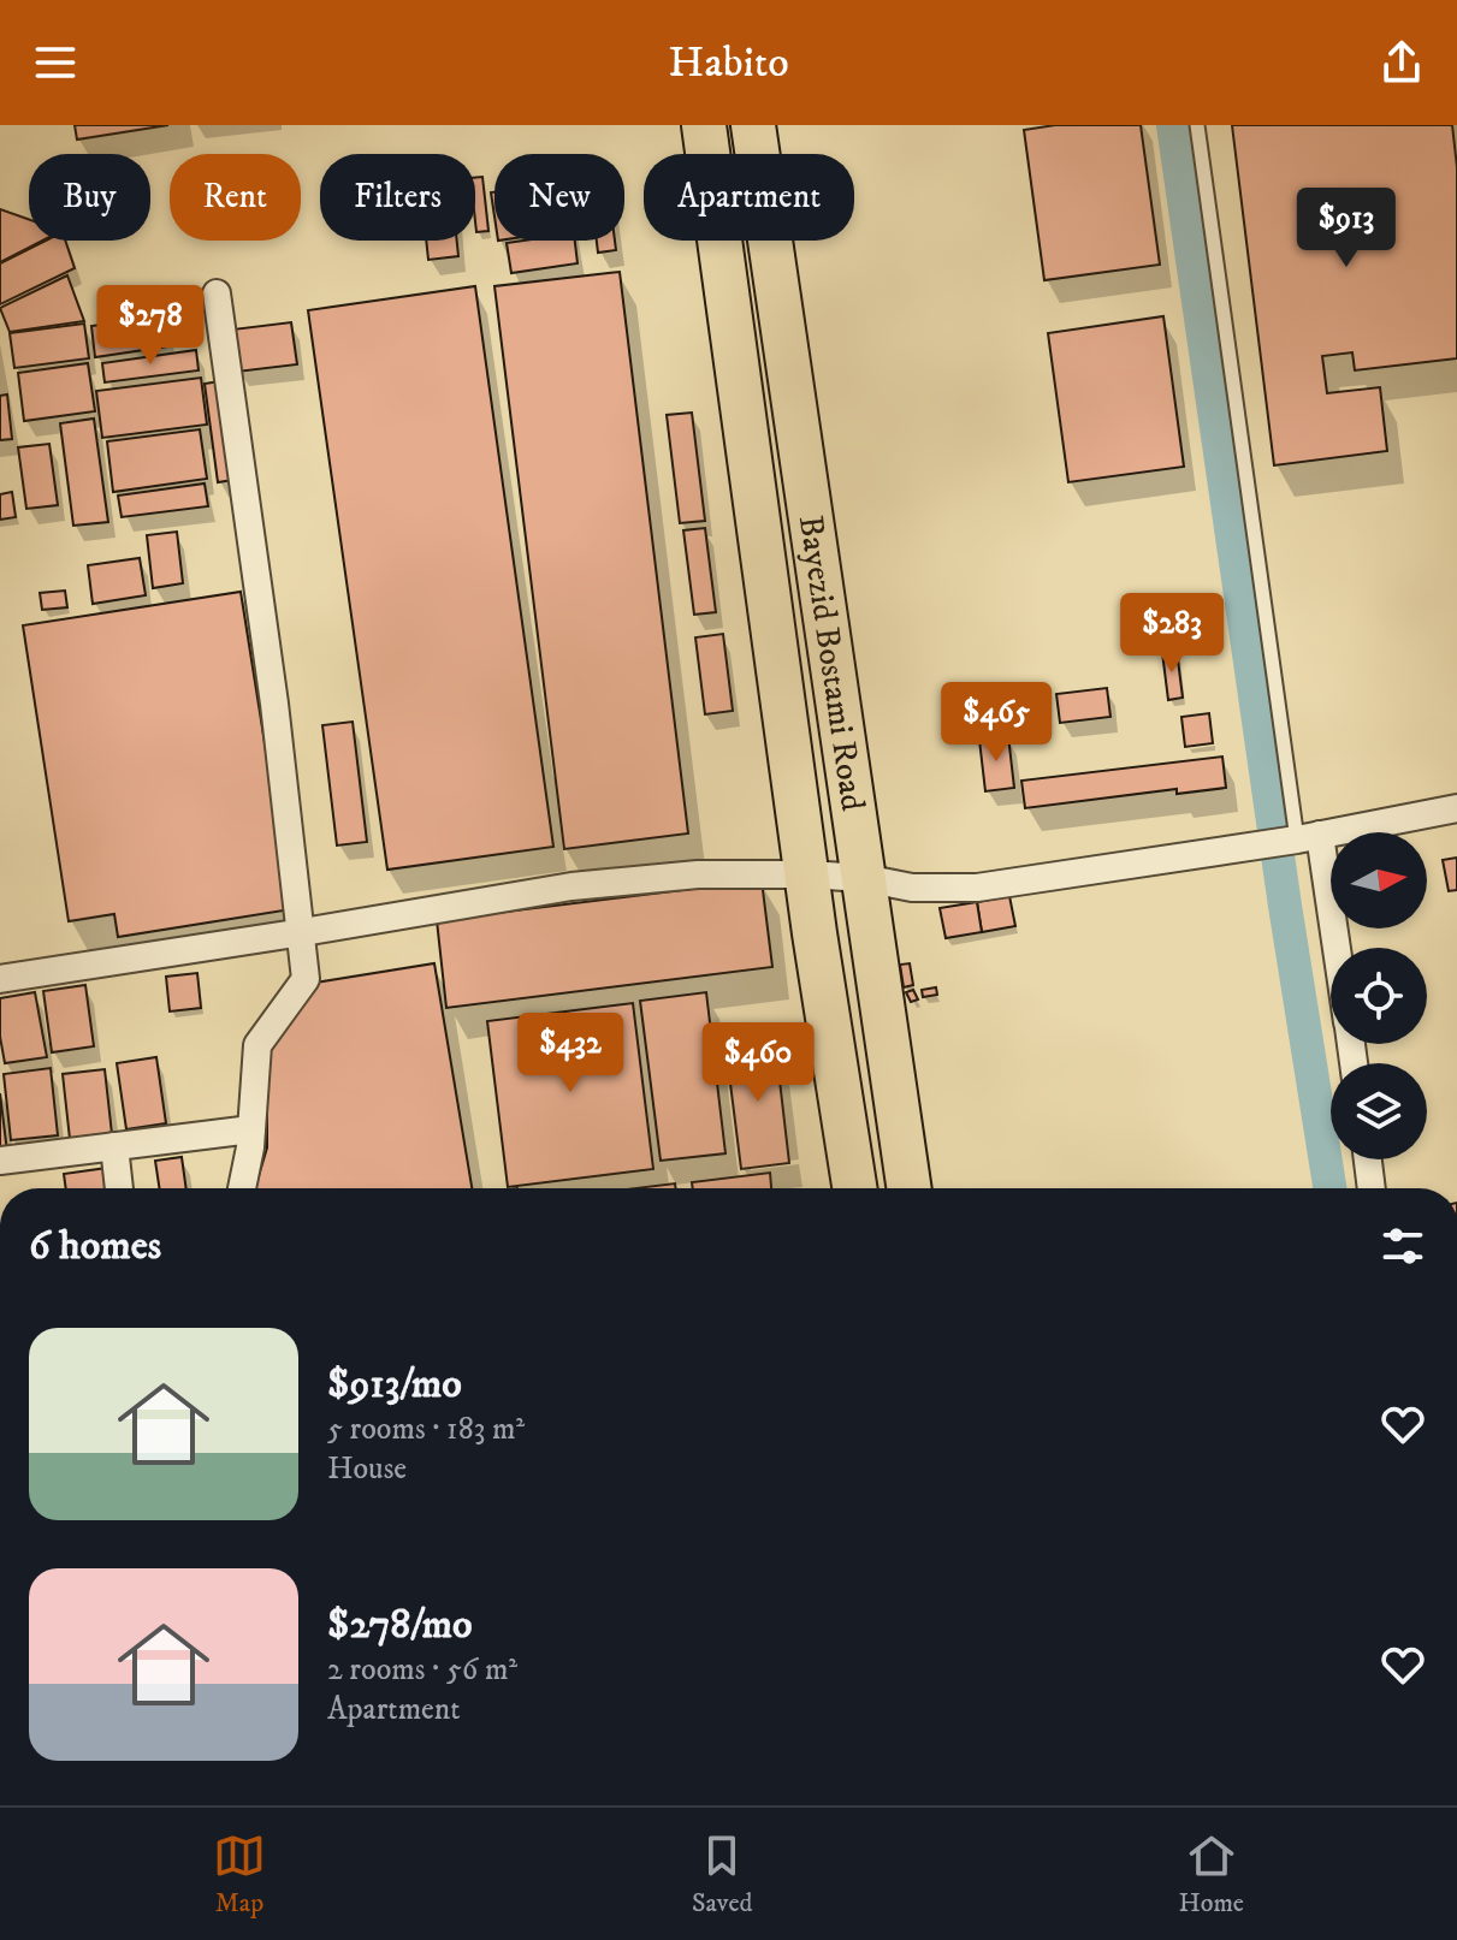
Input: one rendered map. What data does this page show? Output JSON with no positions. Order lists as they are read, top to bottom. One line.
{"streets":{"main road":["Bayezid Bostami Road"]},"north":"right","page":{"header":"Habito","chip":["Buy","Rent","Filters","New","Apartment"],"price":["$913","$278","$283","$465","$432","$460"],"heading":"6 homes","list":[{"name":"$913/mo","note":"5 rooms · 183 m² · House"},{"name":"$278/mo","note":"2 rooms · 56 m² · Apartment"}],"tabs":["Map","Saved","Home"]}}
